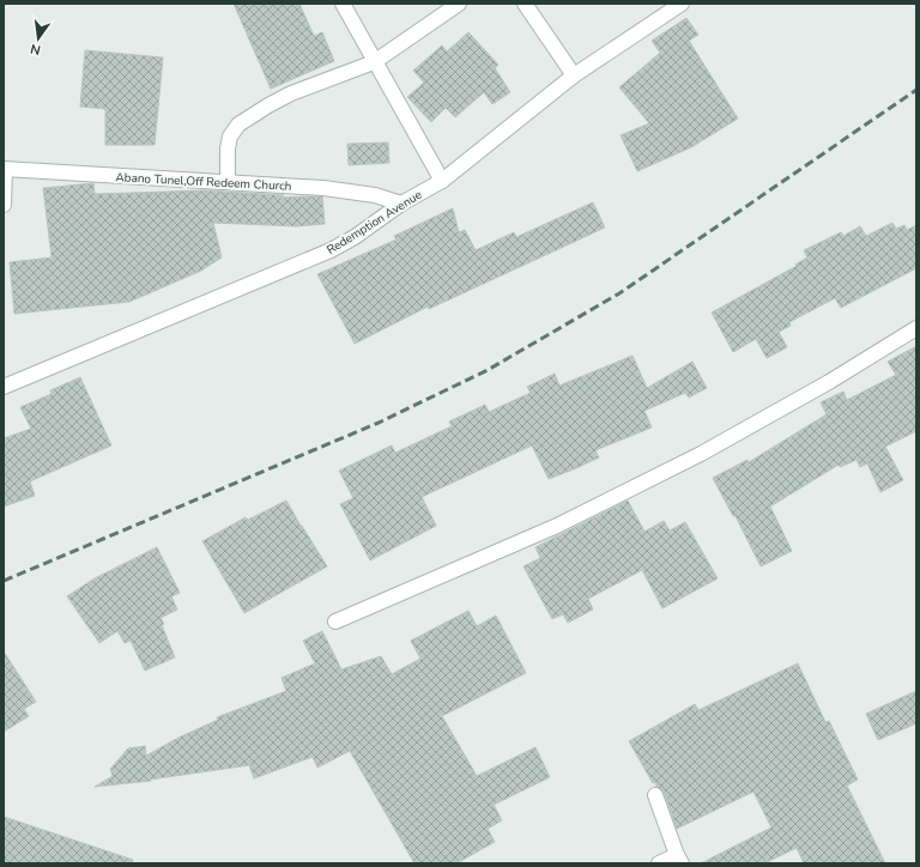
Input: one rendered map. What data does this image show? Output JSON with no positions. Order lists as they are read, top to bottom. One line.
{"streets":{"street":["Abano Tunel,Off Redeem Church","Redemption Avenue"]},"crossings":[["Abano Tunel,Off Redeem Church","Redemption Avenue"]],"north":"bottom"}
